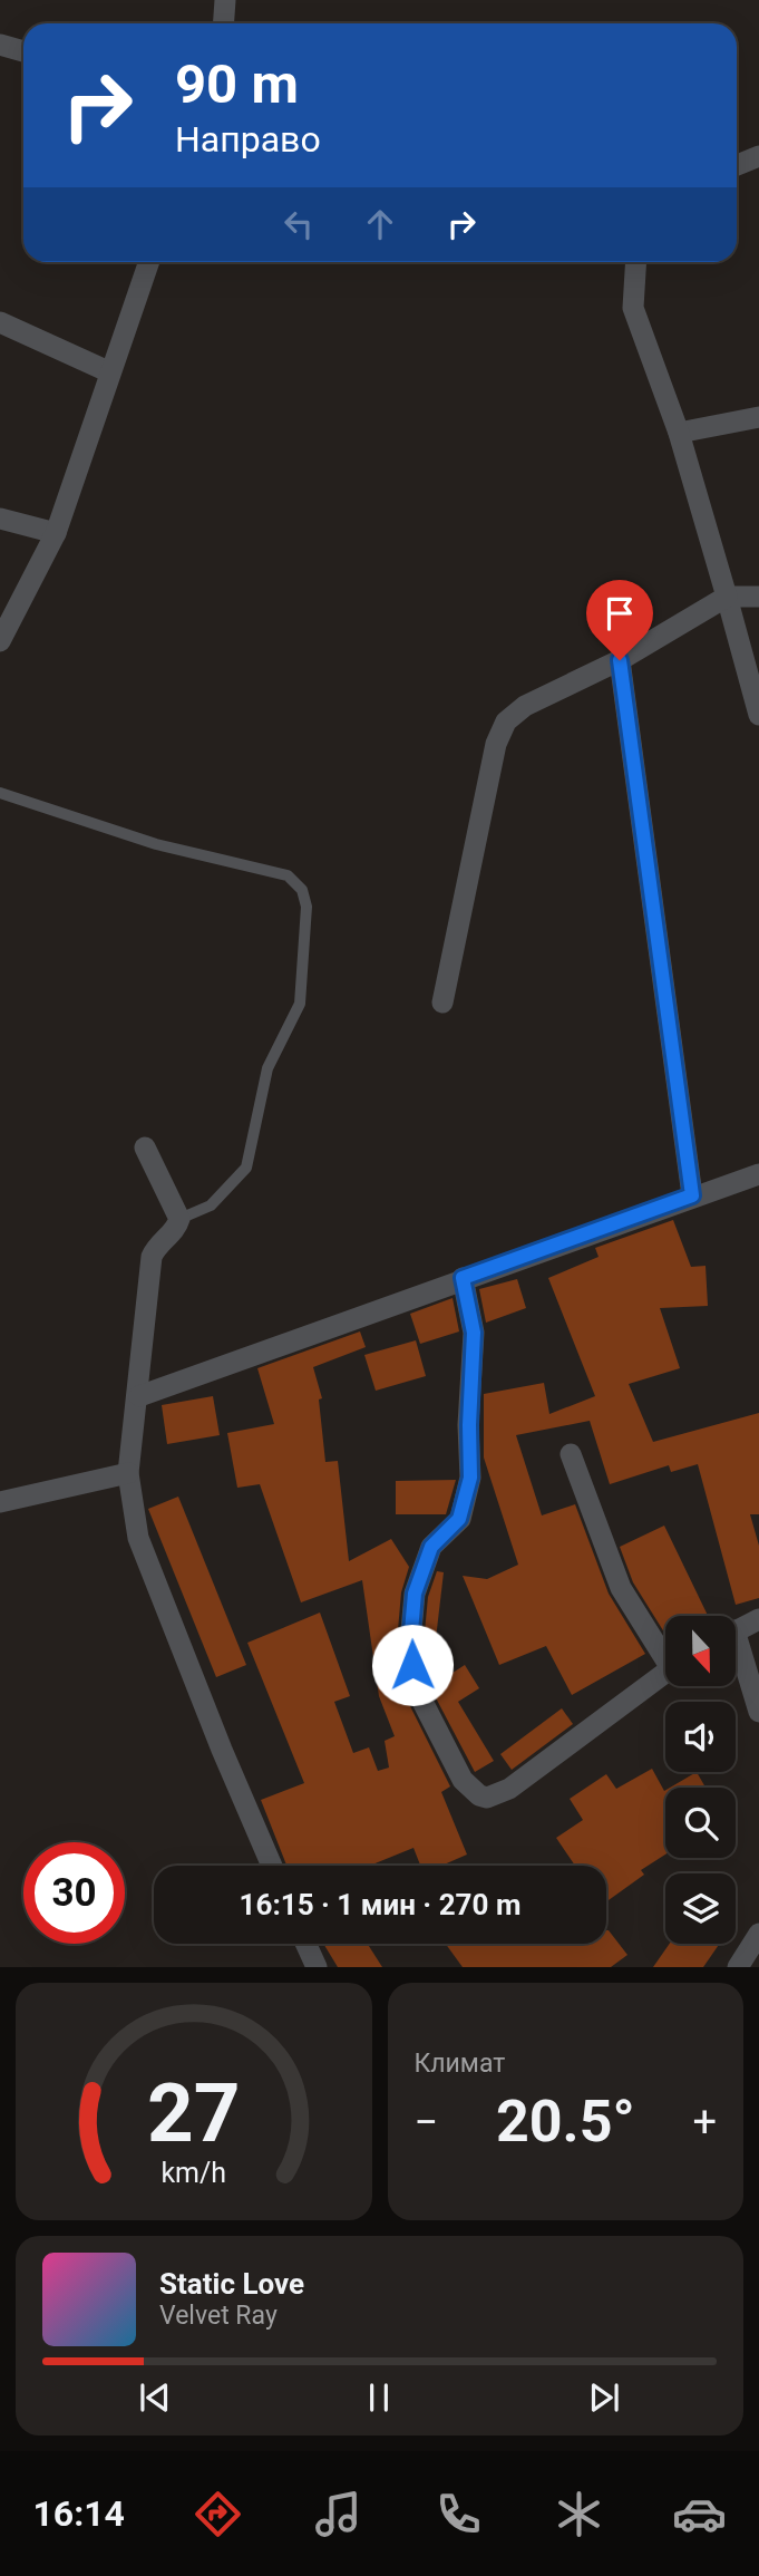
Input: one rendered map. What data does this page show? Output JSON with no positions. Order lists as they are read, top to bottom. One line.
{"north":"bottom","page":{"turn":["90 m","Направо"],"limit":"30","trip":"16:15 · 1 мин · 270 m","tile":"Климат","heat":["−","20.5°","+"],"song":["Static Love","Velvet Ray"],"tabs":"16:14","gauge":["27","km/h"]}}
